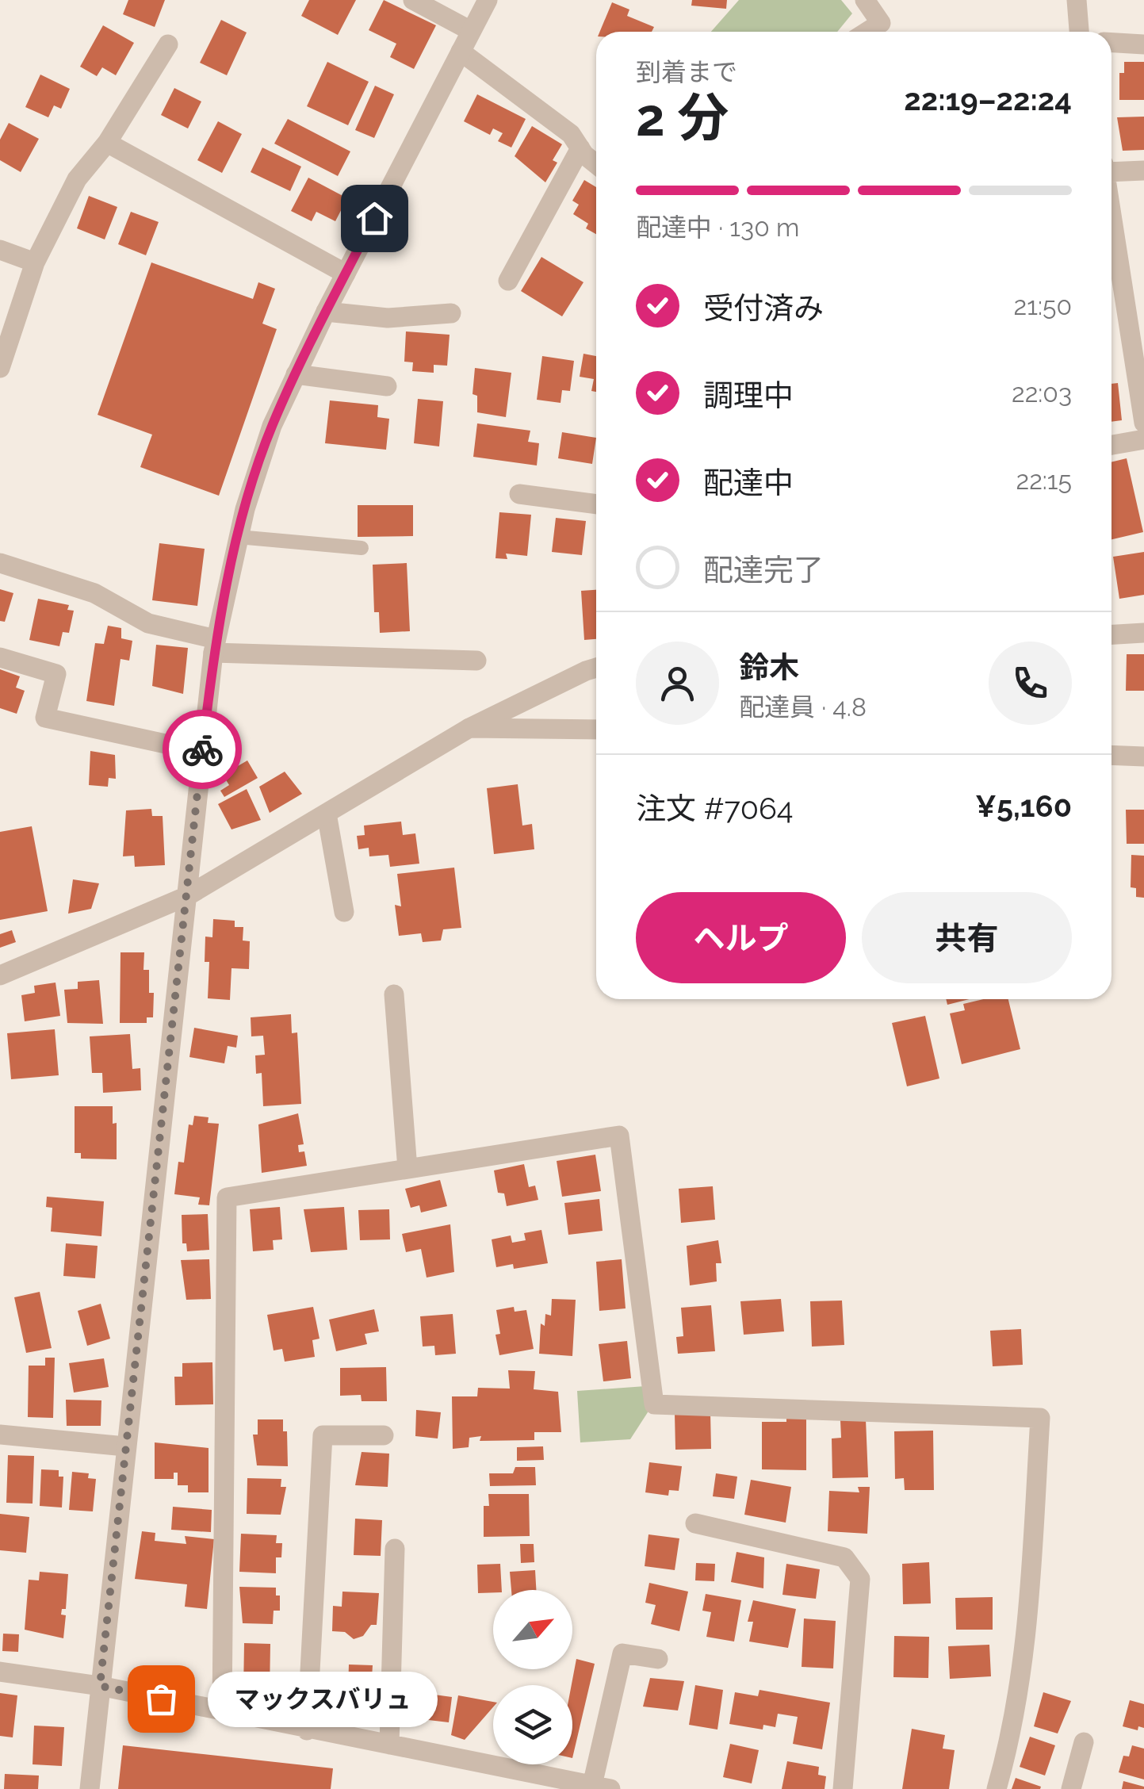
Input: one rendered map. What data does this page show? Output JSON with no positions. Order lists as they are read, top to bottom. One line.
{"places":["マックスバリュ"],"north":"top right","page":{"heading":["2 分","到着まで","22:19–22:24"],"panel":["鈴木","配達員 · 4.8","注文 #7064","¥5,160"],"bar":"配達中 · 130 m","list":[["受付済み","21:50"],["調理中","22:03"],["配達中","22:15"],"配達完了"],"buttons":["ヘルプ","共有"],"bubble":"マックスバリュ"}}
